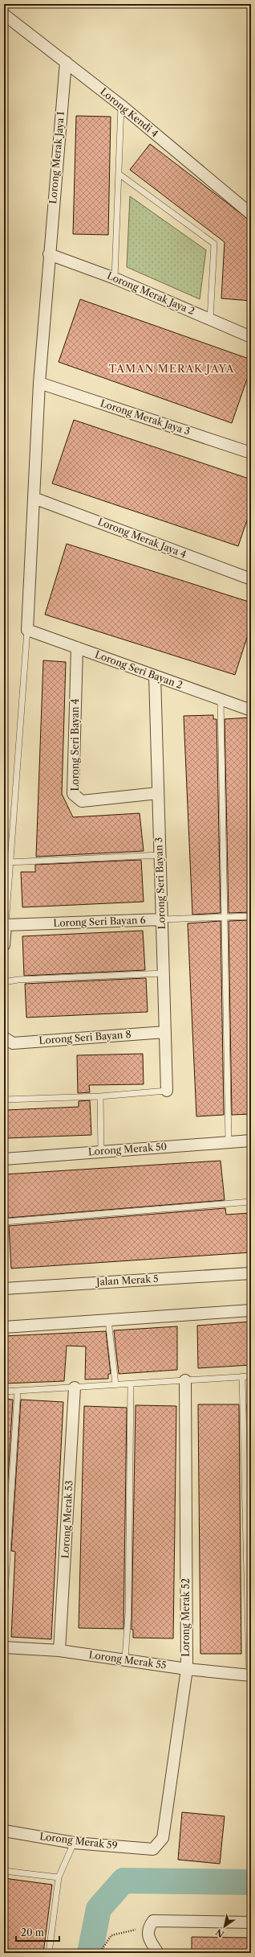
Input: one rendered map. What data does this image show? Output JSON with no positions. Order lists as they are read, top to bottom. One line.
{"streets":{"street":["Lorong Kendi 4","Lorong Merak Jaya 1","Lorong Merak Jaya 2","Lorong Merak Jaya 3","Lorong Merak Jaya 4","Lorong Seri Bayan 2","Lorong Seri Bayan 4","Lorong Seri Bayan 3","Lorong Seri Bayan 6","Lorong Seri Bayan 8","Lorong Merak 50","Jalan Merak 5","Lorong Merak 53","Lorong Merak 52","Lorong Merak 55","Lorong Merak 59"]},"crossings":[["Lorong Kendi 4","Lorong Merak Jaya 1"],["Lorong Merak Jaya 1","Lorong Merak Jaya 2"],["Lorong Merak Jaya 1","Lorong Merak Jaya 3"],["Lorong Merak Jaya 1","Lorong Merak Jaya 4"],["Lorong Merak Jaya 1","Lorong Seri Bayan 2"],["Lorong Seri Bayan 2","Lorong Seri Bayan 4"],["Lorong Seri Bayan 2","Lorong Seri Bayan 3"],["Lorong Seri Bayan 4","Lorong Seri Bayan 3"],["Lorong Seri Bayan 3","Lorong Seri Bayan 6"],["Lorong Seri Bayan 3","Lorong Seri Bayan 8"],["Lorong Merak 53","Lorong Merak 55"],["Lorong Merak 52","Lorong Merak 55"],["Lorong Merak 52","Lorong Merak 59"]],"districts":["TAMAN MERAK JAYA"],"scale_bar":"20 m","north":"bottom left"}
